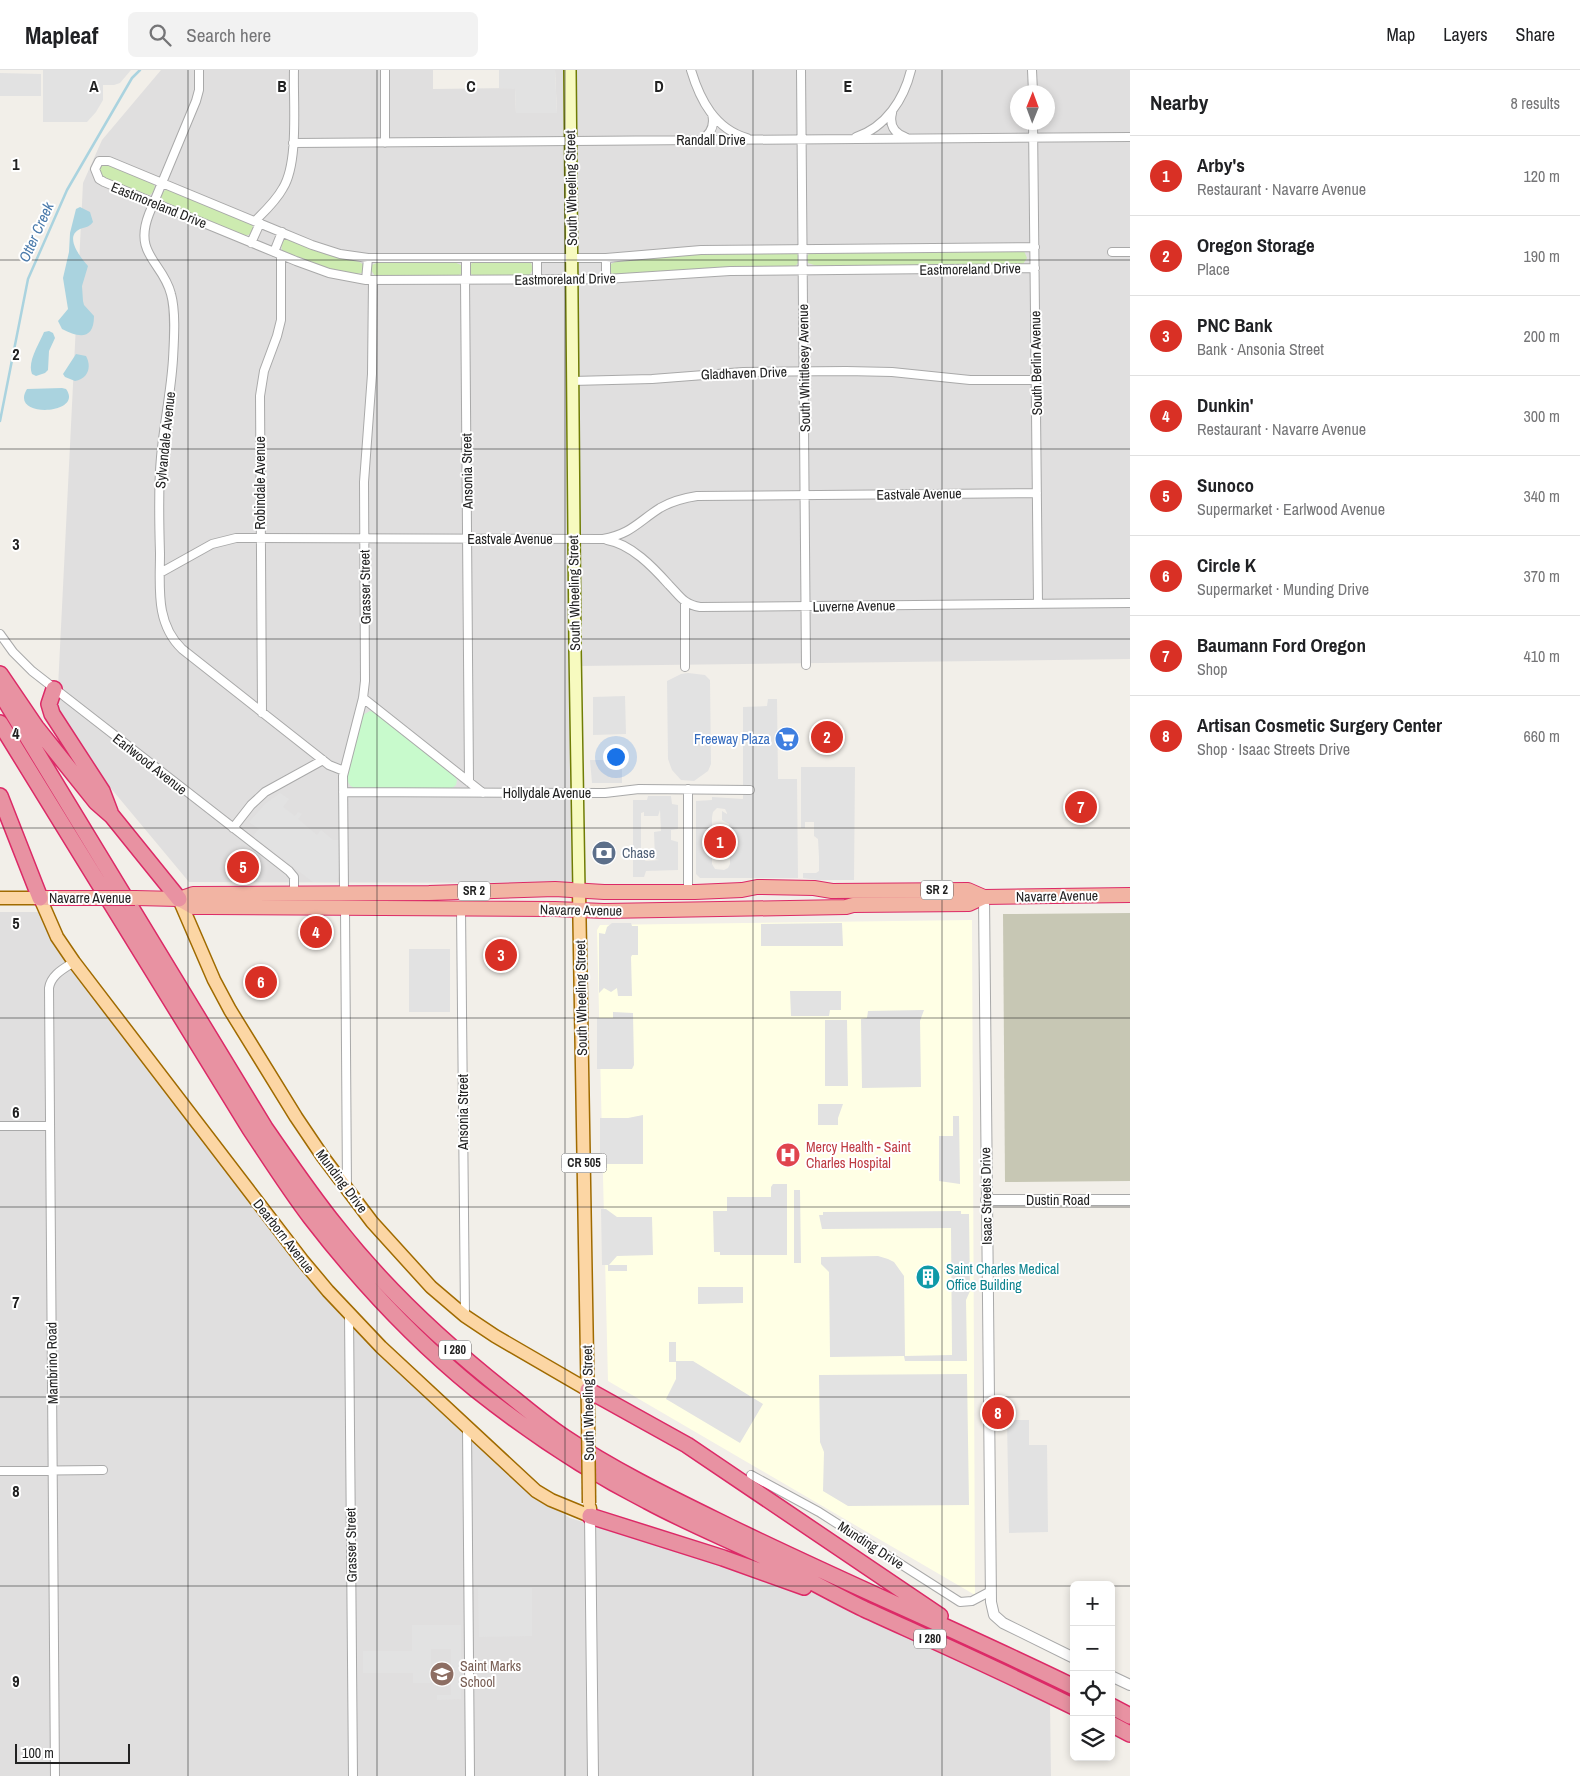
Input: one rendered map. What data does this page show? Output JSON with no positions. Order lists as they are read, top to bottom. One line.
{"streets":{"highway":["SR 2","Navarre Avenue","I 280"],"main road":["South Wheeling Street","CR 505","Munding Drive","Dearborn Avenue"],"street":["Randall Drive","Eastmoreland Drive","South Berlin Avenue","South Whittlesey Avenue","Gladhaven Drive","Sylvandale Avenue","Ansonia Street","Robindale Avenue","Eastvale Avenue","Grasser Street","Luverne Avenue","Earlwood Avenue","Hollydale Avenue","Isaac Streets Drive","Dustin Road","Mambrino Road"]},"crossings":[["Randall Drive","South Wheeling Street"],["Randall Drive","South Berlin Avenue"],["Randall Drive","South Whittlesey Avenue"],["South Wheeling Street","Eastmoreland Drive"],["South Wheeling Street","Gladhaven Drive"],["South Wheeling Street","Eastvale Avenue"],["South Wheeling Street","Hollydale Avenue"],["South Wheeling Street","Navarre Avenue"],["South Wheeling Street","Munding Drive"],["South Wheeling Street","Dearborn Avenue"],["Eastmoreland Drive","South Berlin Avenue"],["Eastmoreland Drive","South Whittlesey Avenue"],["Eastmoreland Drive","Sylvandale Avenue"],["Eastmoreland Drive","Ansonia Street"],["Eastmoreland Drive","Robindale Avenue"],["Eastmoreland Drive","Grasser Street"],["South Berlin Avenue","Gladhaven Drive"],["South Berlin Avenue","Eastvale Avenue"],["South Berlin Avenue","Luverne Avenue"],["South Whittlesey Avenue","Gladhaven Drive"],["South Whittlesey Avenue","Eastvale Avenue"],["South Whittlesey Avenue","Luverne Avenue"],["Sylvandale Avenue","Robindale Avenue"],["Sylvandale Avenue","Eastvale Avenue"],["Sylvandale Avenue","Grasser Street"],["Ansonia Street","Eastvale Avenue"],["Ansonia Street","Navarre Avenue"],["Ansonia Street","Munding Drive"],["Robindale Avenue","Eastvale Avenue"],["Eastvale Avenue","Grasser Street"],["Grasser Street","Hollydale Avenue"],["Grasser Street","Navarre Avenue"],["Grasser Street","Dearborn Avenue"],["Earlwood Avenue","Navarre Avenue"],["Navarre Avenue","Munding Drive"],["Navarre Avenue","Isaac Streets Drive"],["Navarre Avenue","Dearborn Avenue"],["Munding Drive","Isaac Streets Drive"],["Isaac Streets Drive","Dustin Road"],["Dearborn Avenue","Mambrino Road"]],"water":["Otter Creek"],"places":{"supermarket":["Freeway Plaza"],"bank":["Chase"],"hospital":["Mercy Health - Saint Charles Hospital"],"building":["Saint Charles Medical Office Building"],"school or university":["Saint Marks School"]},"scale_bar":"100 m","north":"top","page":{"header":"Mapleaf","search":"Search here","nav":["Map","Layers","Share"],"heading":["Nearby","8 results"],"list":[{"mark":"1","name":"Arby's","note":"Restaurant · Navarre Avenue","value":"120 m"},{"mark":"2","name":"Oregon Storage","note":"Place","value":"190 m"},{"mark":"3","name":"PNC Bank","note":"Bank · Ansonia Street","value":"200 m"},{"mark":"4","name":"Dunkin'","note":"Restaurant · Navarre Avenue","value":"300 m"},{"mark":"5","name":"Sunoco","note":"Supermarket · Earlwood Avenue","value":"340 m"},{"mark":"6","name":"Circle K","note":"Supermarket · Munding Drive","value":"370 m"},{"mark":"7","name":"Baumann Ford Oregon","note":"Shop","value":"410 m"},{"mark":"8","name":"Artisan Cosmetic Surgery Center","note":"Shop · Isaac Streets Drive","value":"660 m"}],"pins":["2","7","1","5","4","3","6","8"],"map_buttons":["+","−"],"scale":"100 m"},"grid":{"columns":["A","B","C","D","E"],"rows":["1","2","3","4","5","6","7","8","9"]}}
